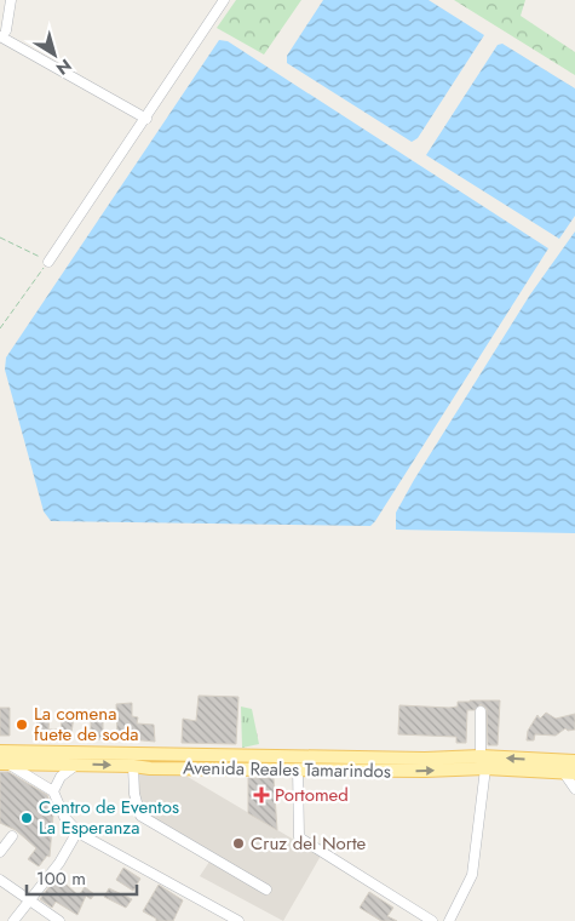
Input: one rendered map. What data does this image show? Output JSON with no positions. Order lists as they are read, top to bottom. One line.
{"streets":{"main road":["Avenida Reales Tamarindos"]},"places":{"other":["La comena fuete de soda","Centro de Eventos La Esperanza","Cruz del Norte"],"health":["Portomed"]},"scale_bar":"100 m","north":"bottom right"}
